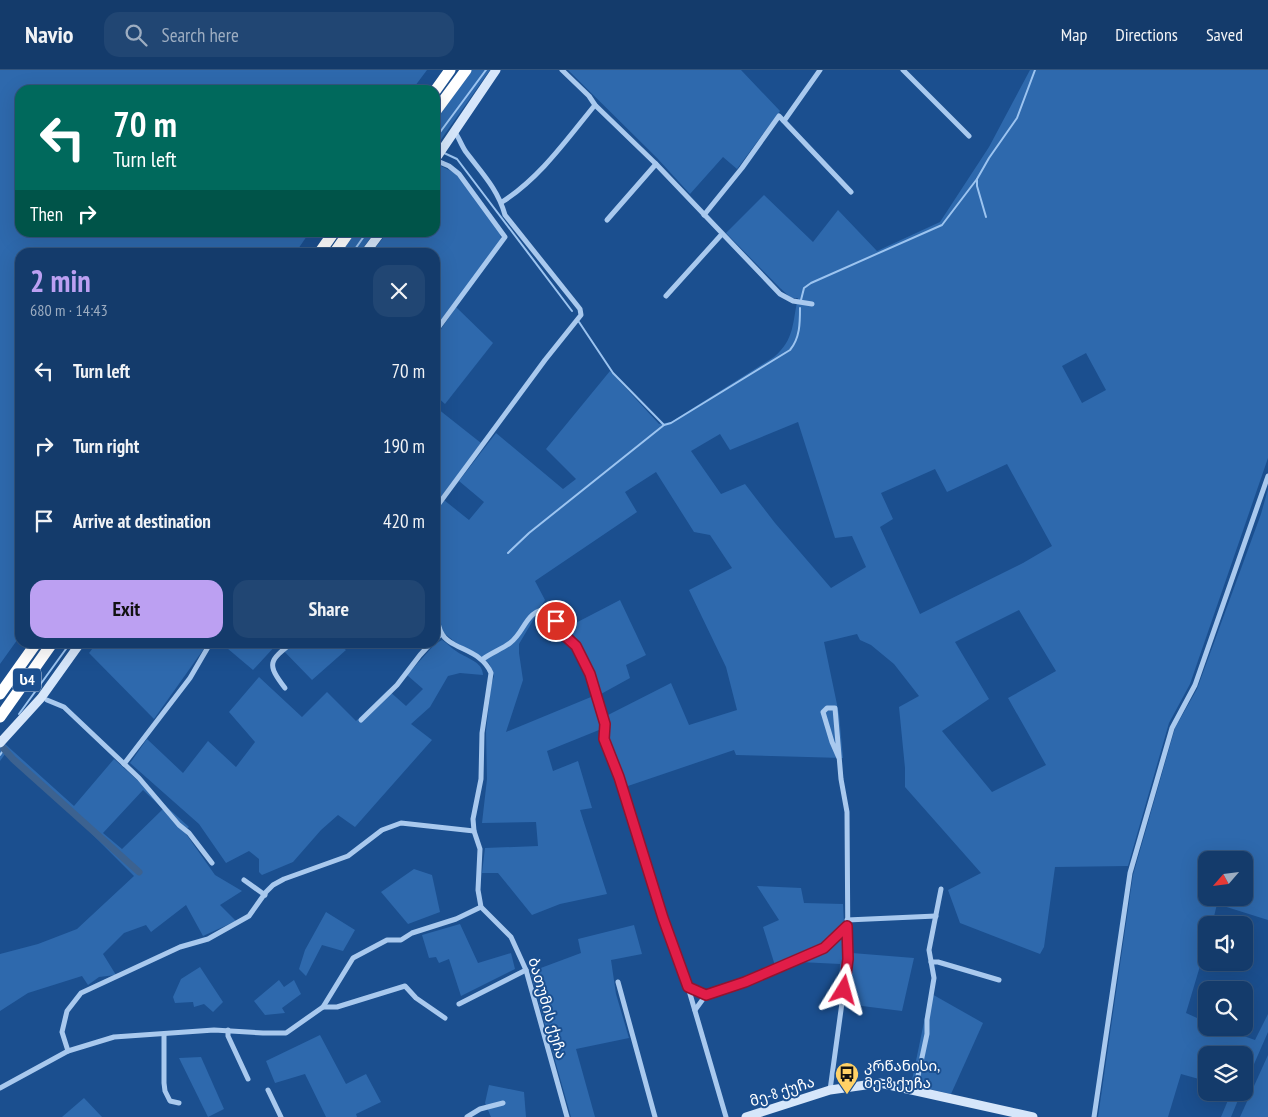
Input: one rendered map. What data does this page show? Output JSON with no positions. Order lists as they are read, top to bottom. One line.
{"streets":{"highway":["ს4"],"street":["ბათუმის ქუჩა","მე-8 ქუჩა"]},"places":{"bus stop":["კრწანისი, მე-8 ქუჩა"]},"north":"bottom left","page":{"header":"Navio","search":"Search here","nav":["Map","Directions","Saved"],"turn":["70 m","Turn left"],"then":"Then","heading":["2 min","680 m · 14:43"],"list":[{"name":"Turn left","value":"70 m"},{"name":"Turn right","value":"190 m"},{"name":"Arrive at destination","value":"420 m"}],"buttons":["Exit","Share"]}}
